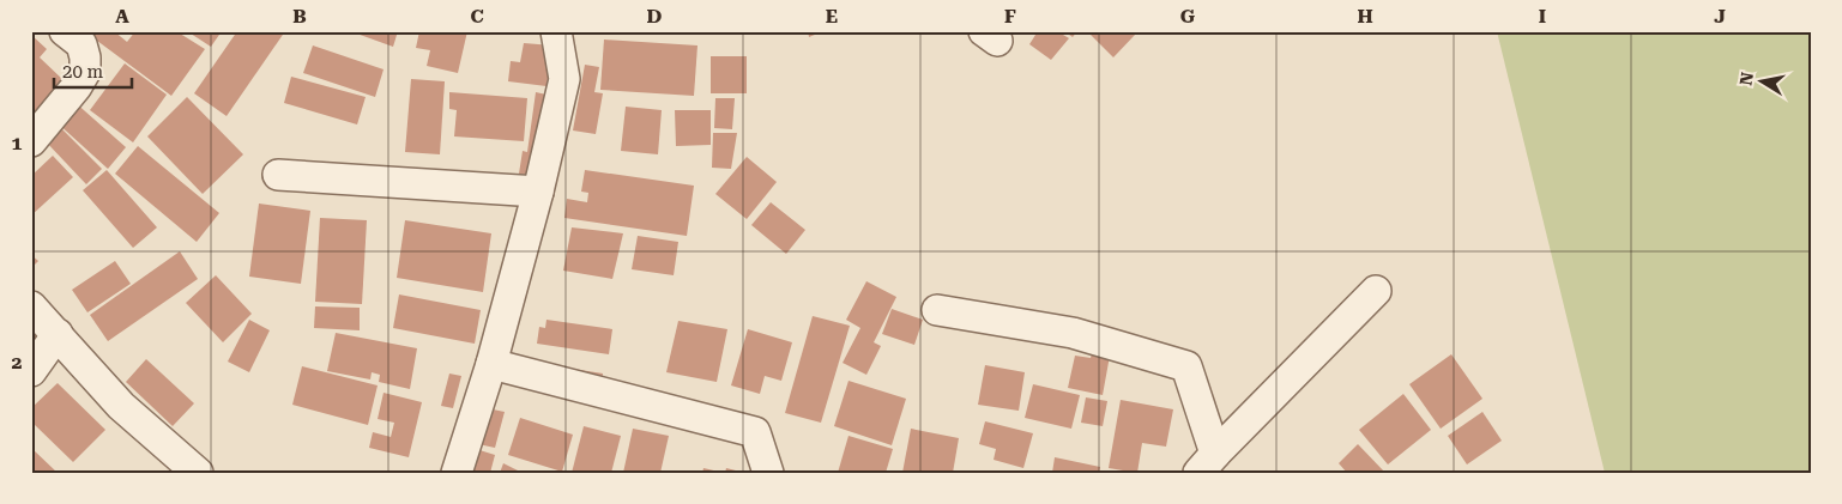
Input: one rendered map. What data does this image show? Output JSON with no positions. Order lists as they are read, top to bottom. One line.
{"scale_bar":"20 m","north":"left","grid":{"columns":["A","B","C","D","E","F","G","H","I","J"],"rows":["1","2"]}}
